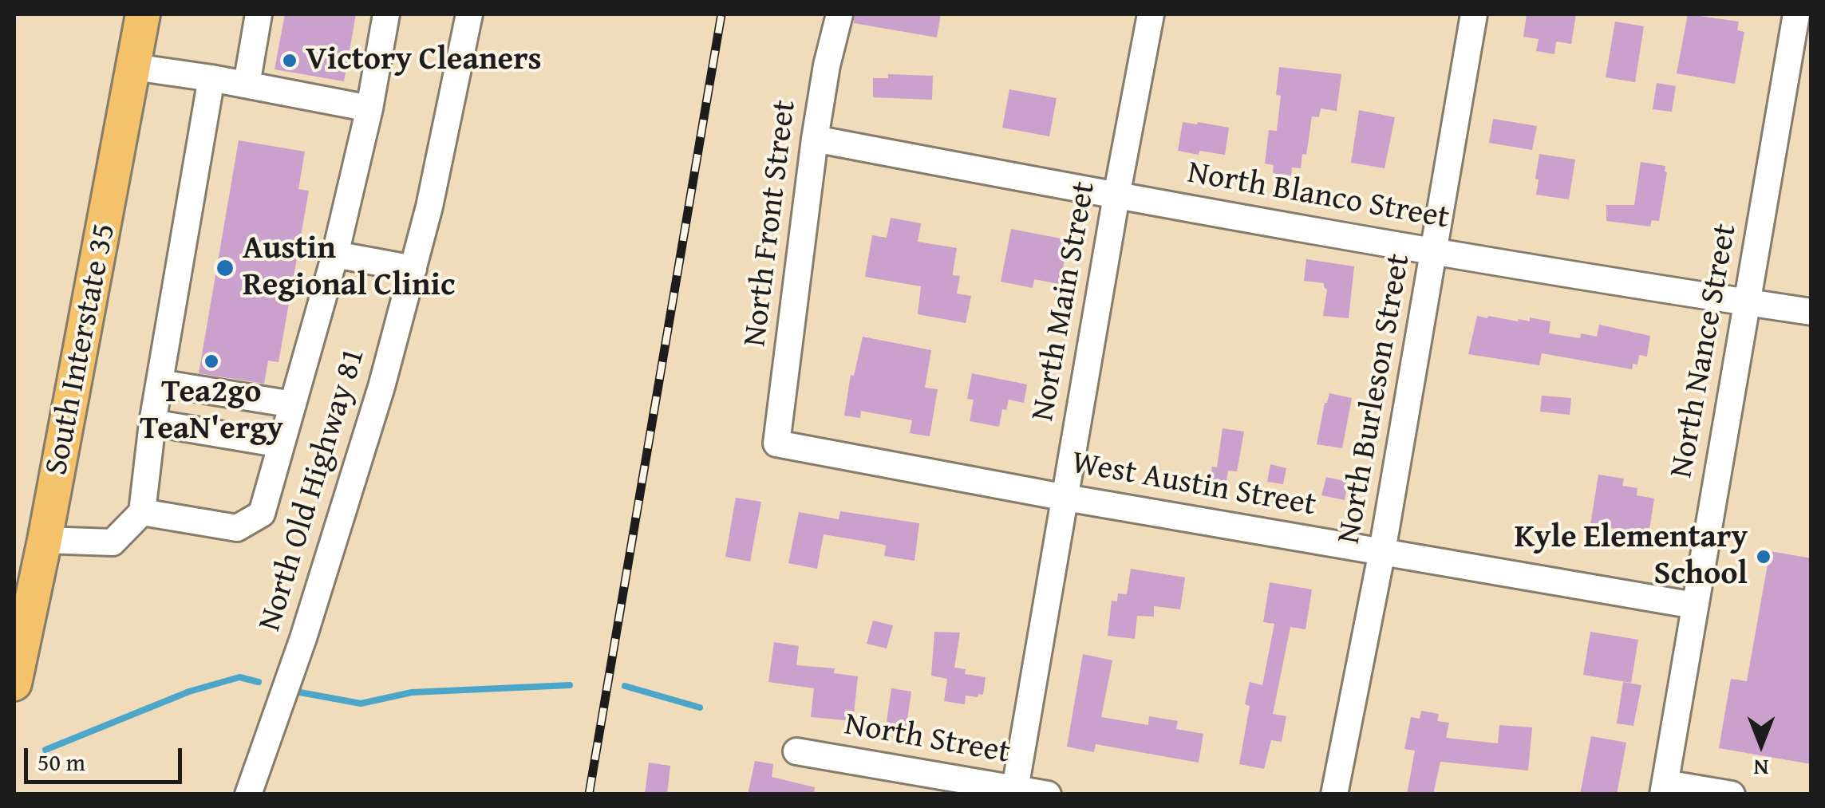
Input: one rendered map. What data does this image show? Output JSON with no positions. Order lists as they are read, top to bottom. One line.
{"streets":{"main road":["South Interstate 35"],"street":["North Blanco Street","North Front Street","North Main Street","North Nance Street","North Burleson Street","West Austin Street","North Old Highway 81","North Street"]},"crossings":[["North Blanco Street","North Front Street"],["North Blanco Street","North Main Street"],["North Blanco Street","North Nance Street"],["North Blanco Street","North Burleson Street"],["North Front Street","West Austin Street"],["North Main Street","West Austin Street"],["North Main Street","North Street"],["North Nance Street","West Austin Street"],["North Burleson Street","West Austin Street"]],"places":["Victory Cleaners","Austin Regional Clinic","Tea2go TeaN'ergy","Kyle Elementary School"],"scale_bar":"50 m","north":"bottom"}
